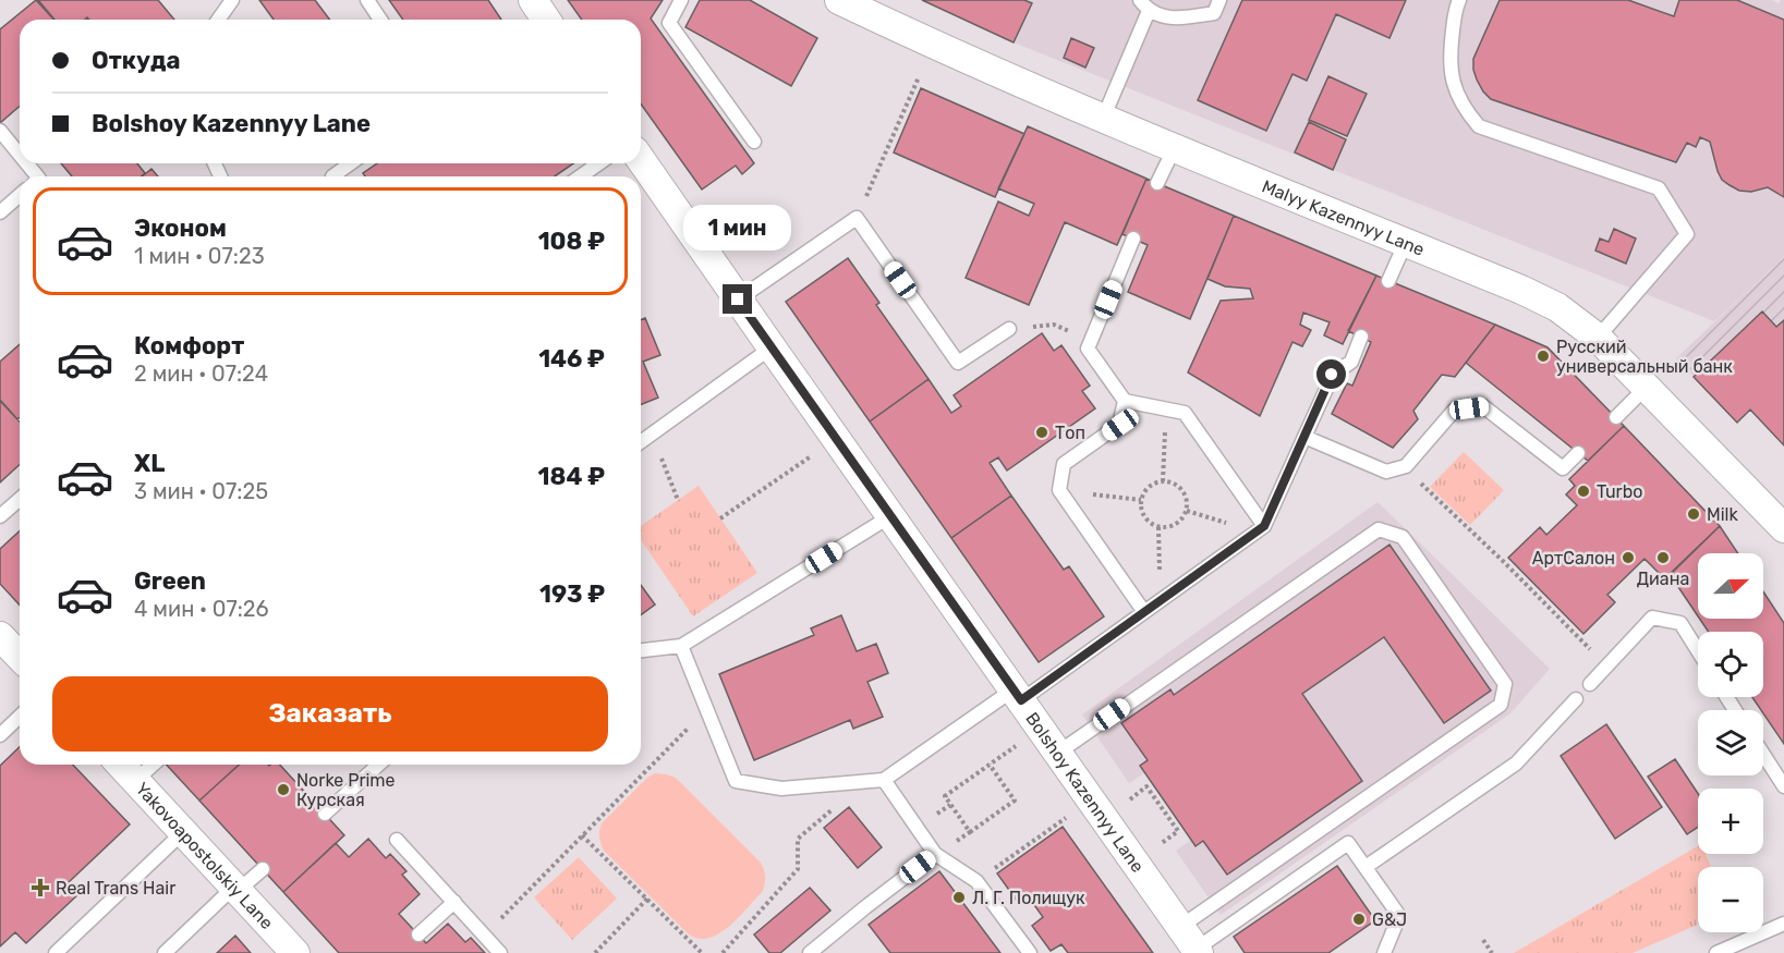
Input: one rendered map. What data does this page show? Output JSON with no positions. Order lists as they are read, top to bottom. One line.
{"streets":{"street":["Malyy Kazennyy Lane","Bolshoy Kazennyy Lane","Yakovoapostolskiy Lane"]},"places":{"other":["Русский универсальный банк","Топ","Turbo","Milk","АртСалон","Диана","Norke Prime Курская","Л. Г. Полищук","G&J"],"health":["Real Trans Hair"]},"north":"right","page":{"banner":["Откуда","Bolshoy Kazennyy Lane"],"list":[{"name":"Эконом","note":"1 мин · 07:23","value":"108 ₽"},{"name":"Комфорт","note":"2 мин · 07:24","value":"146 ₽"},{"name":"XL","note":"3 мин · 07:25","value":"184 ₽"},{"name":"Green","note":"4 мин · 07:26","value":"193 ₽"}],"bubble":"1 мин","map_buttons":["+","−"],"buttons":"Заказать"}}
